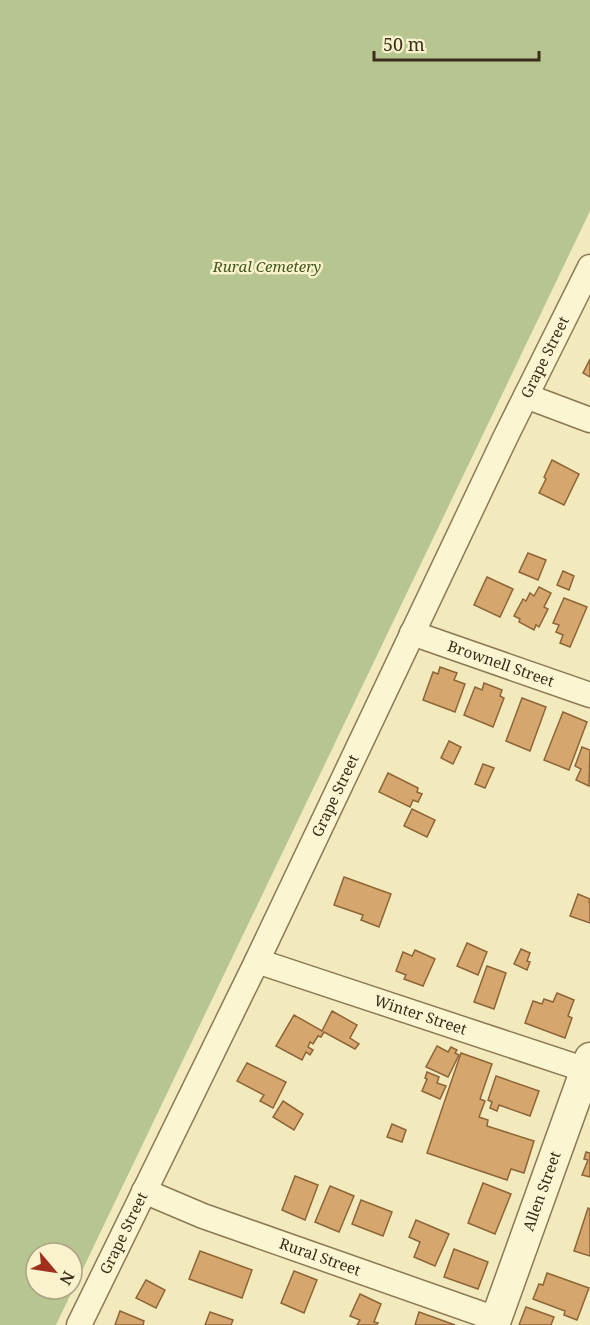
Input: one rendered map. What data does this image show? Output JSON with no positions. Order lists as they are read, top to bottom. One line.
{"streets":{"street":["Grape Street","Brownell Street","Winter Street","Allen Street","Rural Street"]},"crossings":[["Grape Street","Brownell Street"],["Grape Street","Winter Street"],["Grape Street","Rural Street"],["Winter Street","Allen Street"],["Allen Street","Rural Street"]],"parks":["Rural Cemetery"],"scale_bar":"50 m","north":"bottom right"}
